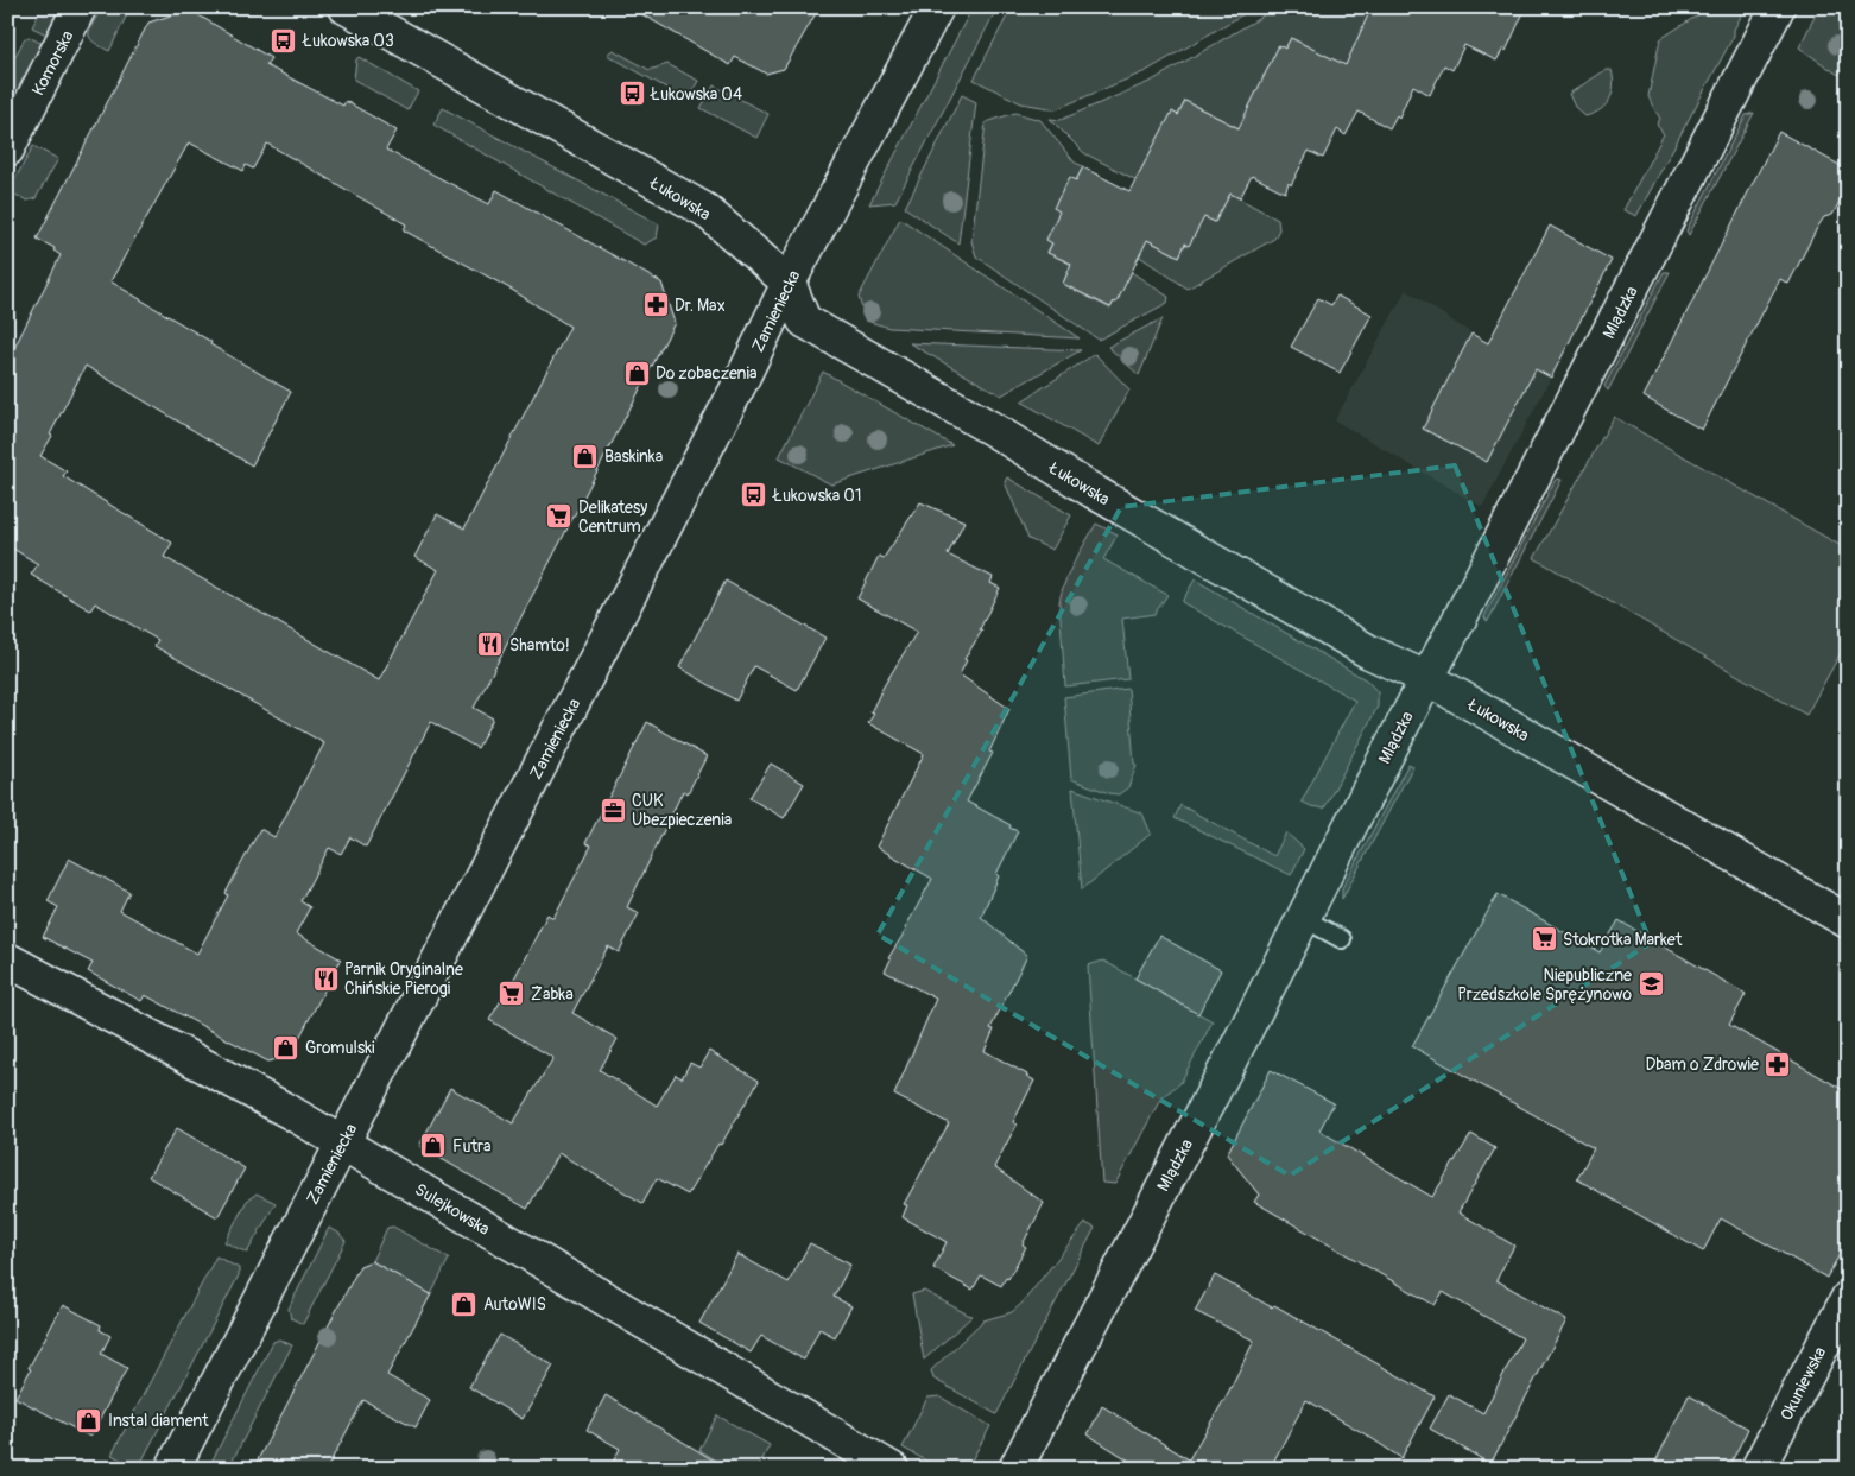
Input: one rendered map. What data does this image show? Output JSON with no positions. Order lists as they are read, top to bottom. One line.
{"streets":{"street":["Komorska","Łukowska","Zamieniecka","Mlądzka","Sulejkowska","Okuniewska"]},"crossings":[["Łukowska","Zamieniecka"],["Łukowska","Mlądzka"],["Zamieniecka","Sulejkowska"]],"places":{"bus stop":["Łukowska 03","Łukowska 04","Łukowska 01"],"pharmacy":["Dr. Max","Dbam o Zdrowie"],"shop":["Do zobaczenia","Baskinka","Gromulski","Futra","AutoWIS","Instal diament"],"supermarket":["Delikatesy Centrum","Stokrotka Market","Żabka"],"restaurant":["Shamto!","Parnik Oryginalne Chińskie Pierogi"],"office":["CUK Ubezpieczenia"],"school or university":["Niepubliczne Przedszkole Sprężynowo"]}}
